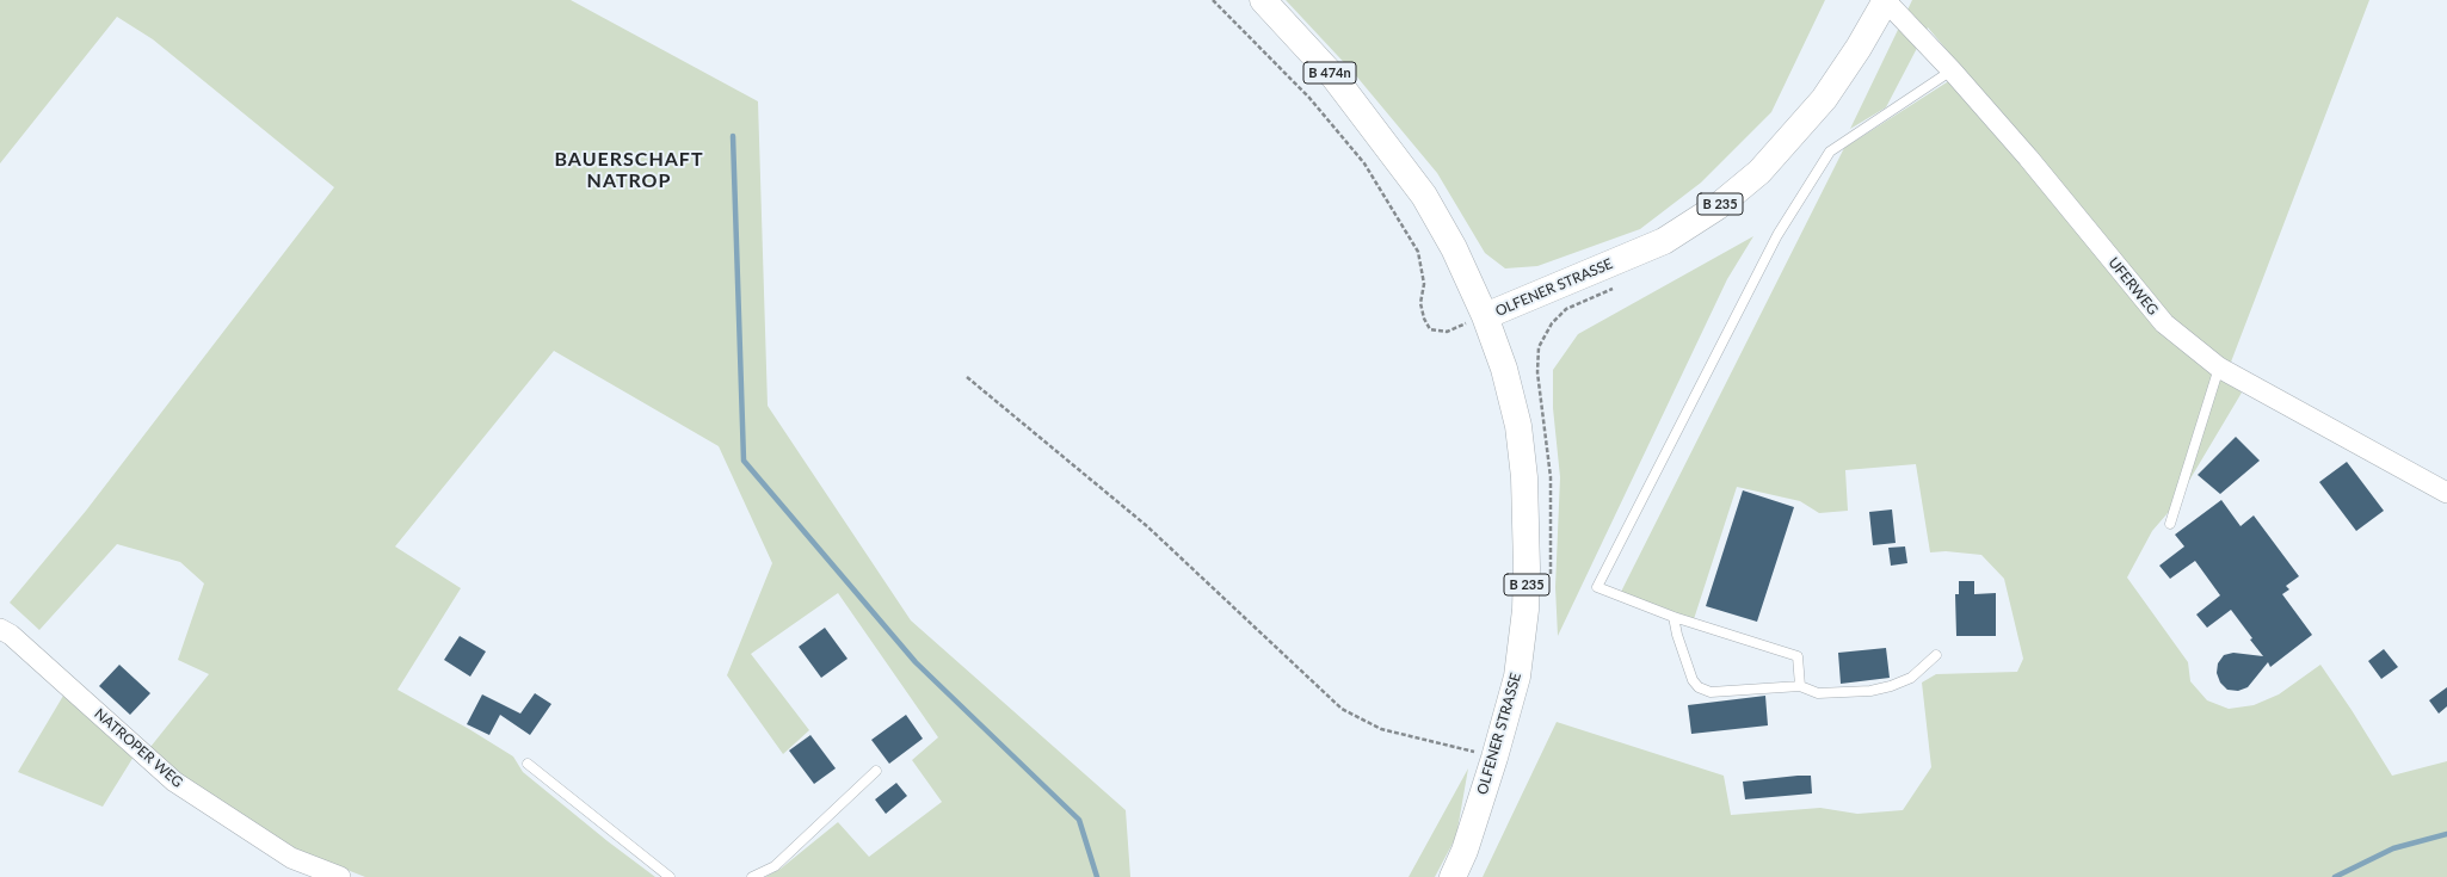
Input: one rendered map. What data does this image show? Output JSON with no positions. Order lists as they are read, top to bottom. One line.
{"streets":{"main road":["B 474n","B 235","OLFENER STRASSE"],"street":["UFERWEG","NATROPER WEG"]},"crossings":[["B 474n","OLFENER STRASSE"],["UFERWEG","OLFENER STRASSE"]],"districts":["BAUERSCHAFT NATROP"]}
